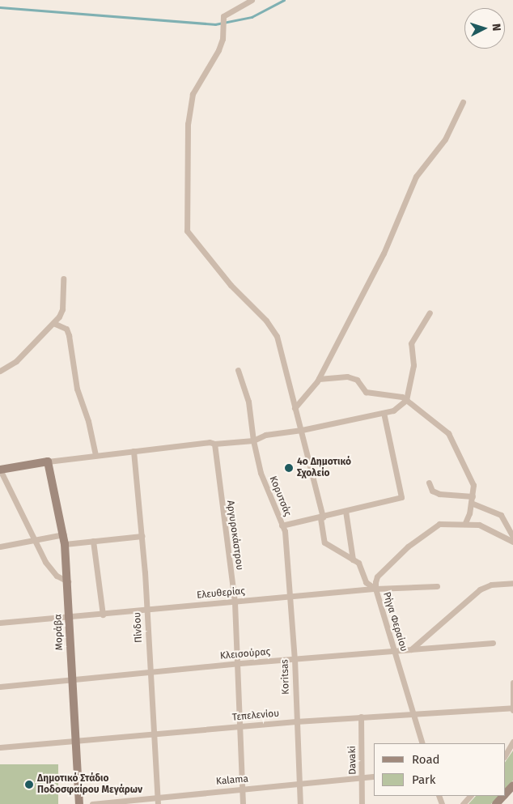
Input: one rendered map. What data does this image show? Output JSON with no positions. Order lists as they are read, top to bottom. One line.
{"streets":{"street":["Κορυτσάς","Αργυροκάστρου","Ελευθερίας","Ρήγα Φεραίου","Πίνδου","Μοράβα","Κλεισούρας","Koritsas","Τεπελενίου","Davaki","Kalama"]},"crossings":[["Κορυτσάς","Ελευθερίας"],["Κορυτσάς","Koritsas"],["Αργυροκάστρου","Ελευθερίας"],["Αργυροκάστρου","Κλεισούρας"],["Αργυροκάστρου","Τεπελενίου"],["Αργυροκάστρου","Kalama"],["Ελευθερίας","Ρήγα Φεραίου"],["Ελευθερίας","Πίνδου"],["Ελευθερίας","Μοράβα"],["Ελευθερίας","Koritsas"],["Ρήγα Φεραίου","Κλεισούρας"],["Ρήγα Φεραίου","Τεπελενίου"],["Πίνδου","Κλεισούρας"],["Πίνδου","Τεπελενίου"],["Πίνδου","Kalama"],["Μοράβα","Κλεισούρας"],["Μοράβα","Τεπελενίου"],["Κλεισούρας","Koritsas"],["Koritsas","Τεπελενίου"],["Koritsas","Kalama"],["Τεπελενίου","Davaki"],["Davaki","Kalama"]],"places":["4ο Δημοτικό Σχολείο","Δημοτικό Στάδιο Ποδοσφαίρου Μεγάρων"],"legend":["Road","Park"],"north":"right"}
